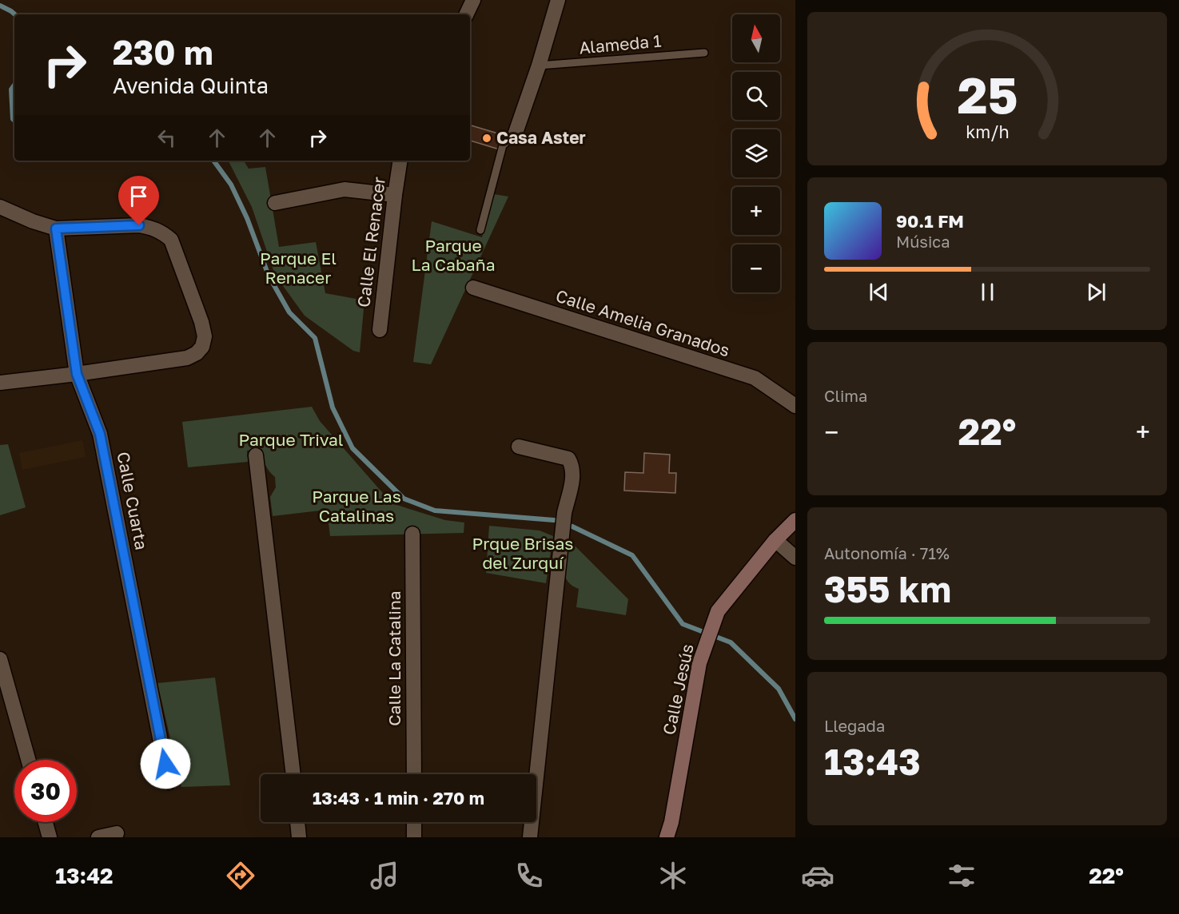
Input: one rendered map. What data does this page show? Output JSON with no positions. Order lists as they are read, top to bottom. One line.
{"streets":{"street":["Calle El Renacer","Calle Amelia Granados","Calle Cuarta","Calle La Catalina","Calle Jesús"],"lane":["Alameda 1"]},"parks":["Parque La Cabaña","Parque El Renacer","Parque Trival","Parque Las Catalinas","Prque Brisas del Zurquí"],"places":["Casa Aster"],"north":"top","page":{"map_buttons":["+","−"],"turn":["230 m","Avenida Quinta"],"song":["90.1 FM","Música"],"tile":["Clima",["Autonomía · 71%","355 km"],["Llegada","13:43"]],"heat":["−","22°","+"],"limit":"30","trip":"13:43 · 1 min · 270 m","tabs":["13:42","22°"],"gauge":["25","km/h"]}}
